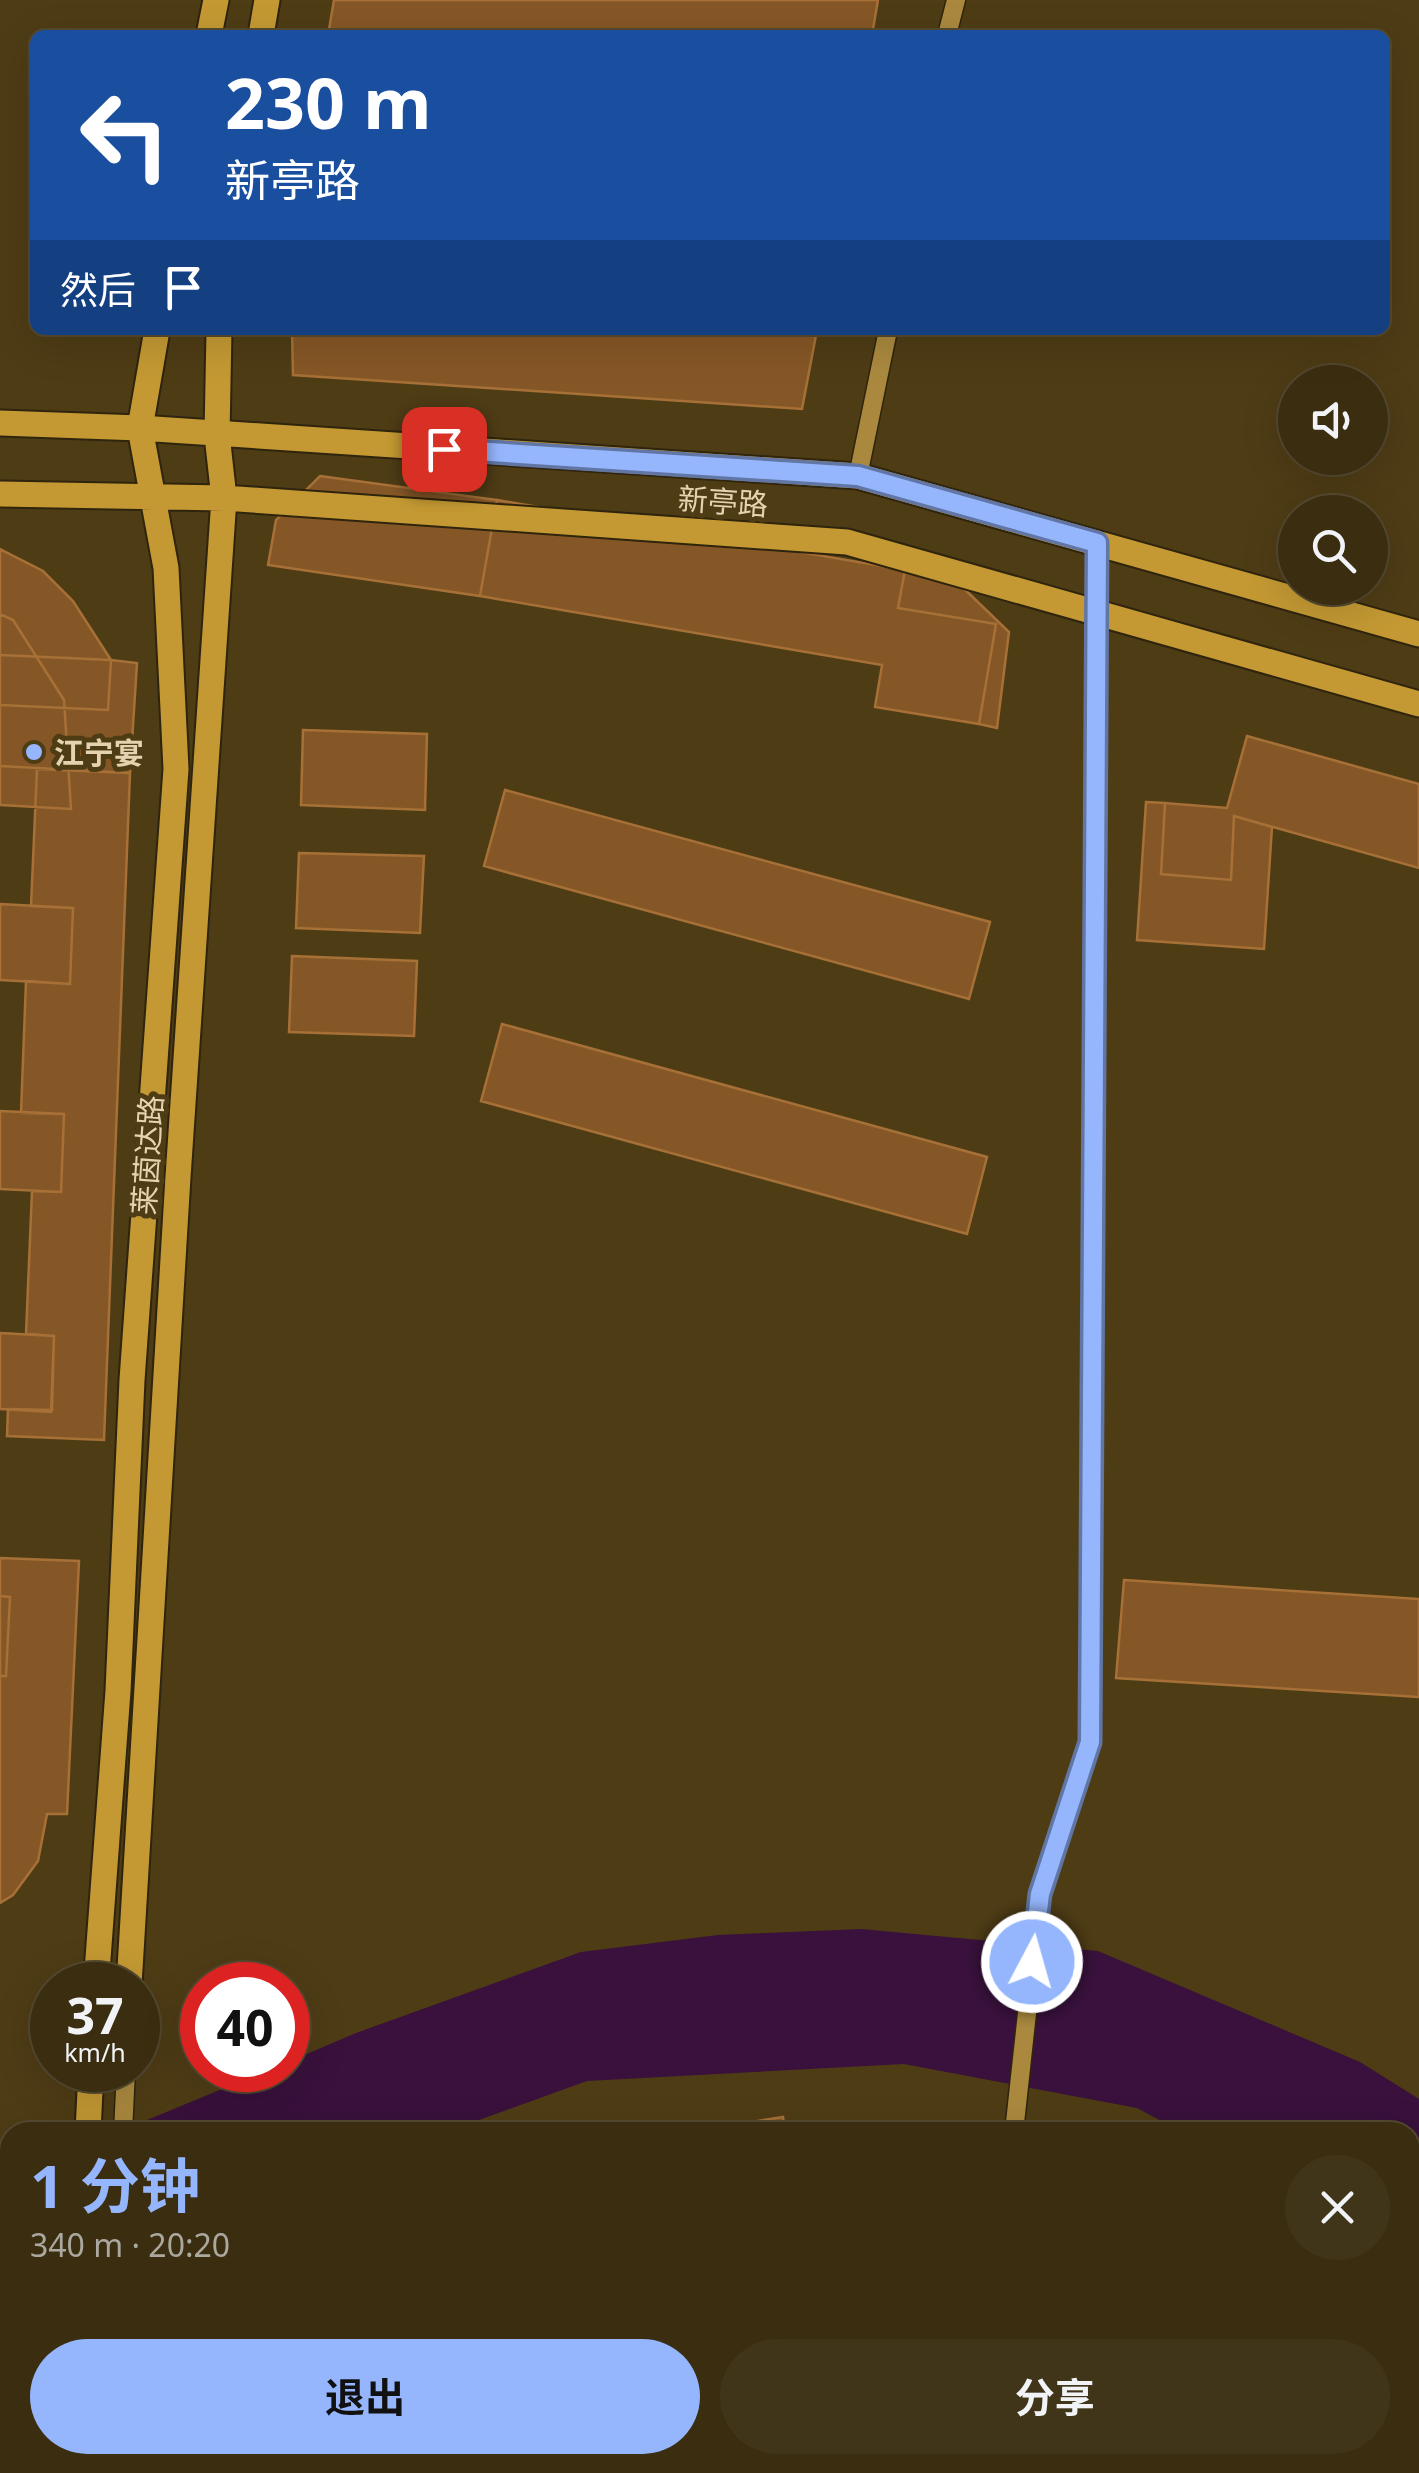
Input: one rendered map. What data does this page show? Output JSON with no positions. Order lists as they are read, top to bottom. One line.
{"streets":{"main road":["新亭路","莱茵达路"]},"crossings":[["新亭路","莱茵达路"]],"places":["江宁宴"],"page":{"turn":["230 m","新亭路"],"then":"然后","speed":"37 km/h","limit":"40","heading":["1 分钟","340 m · 20:20"],"buttons":["退出","分享"]}}
